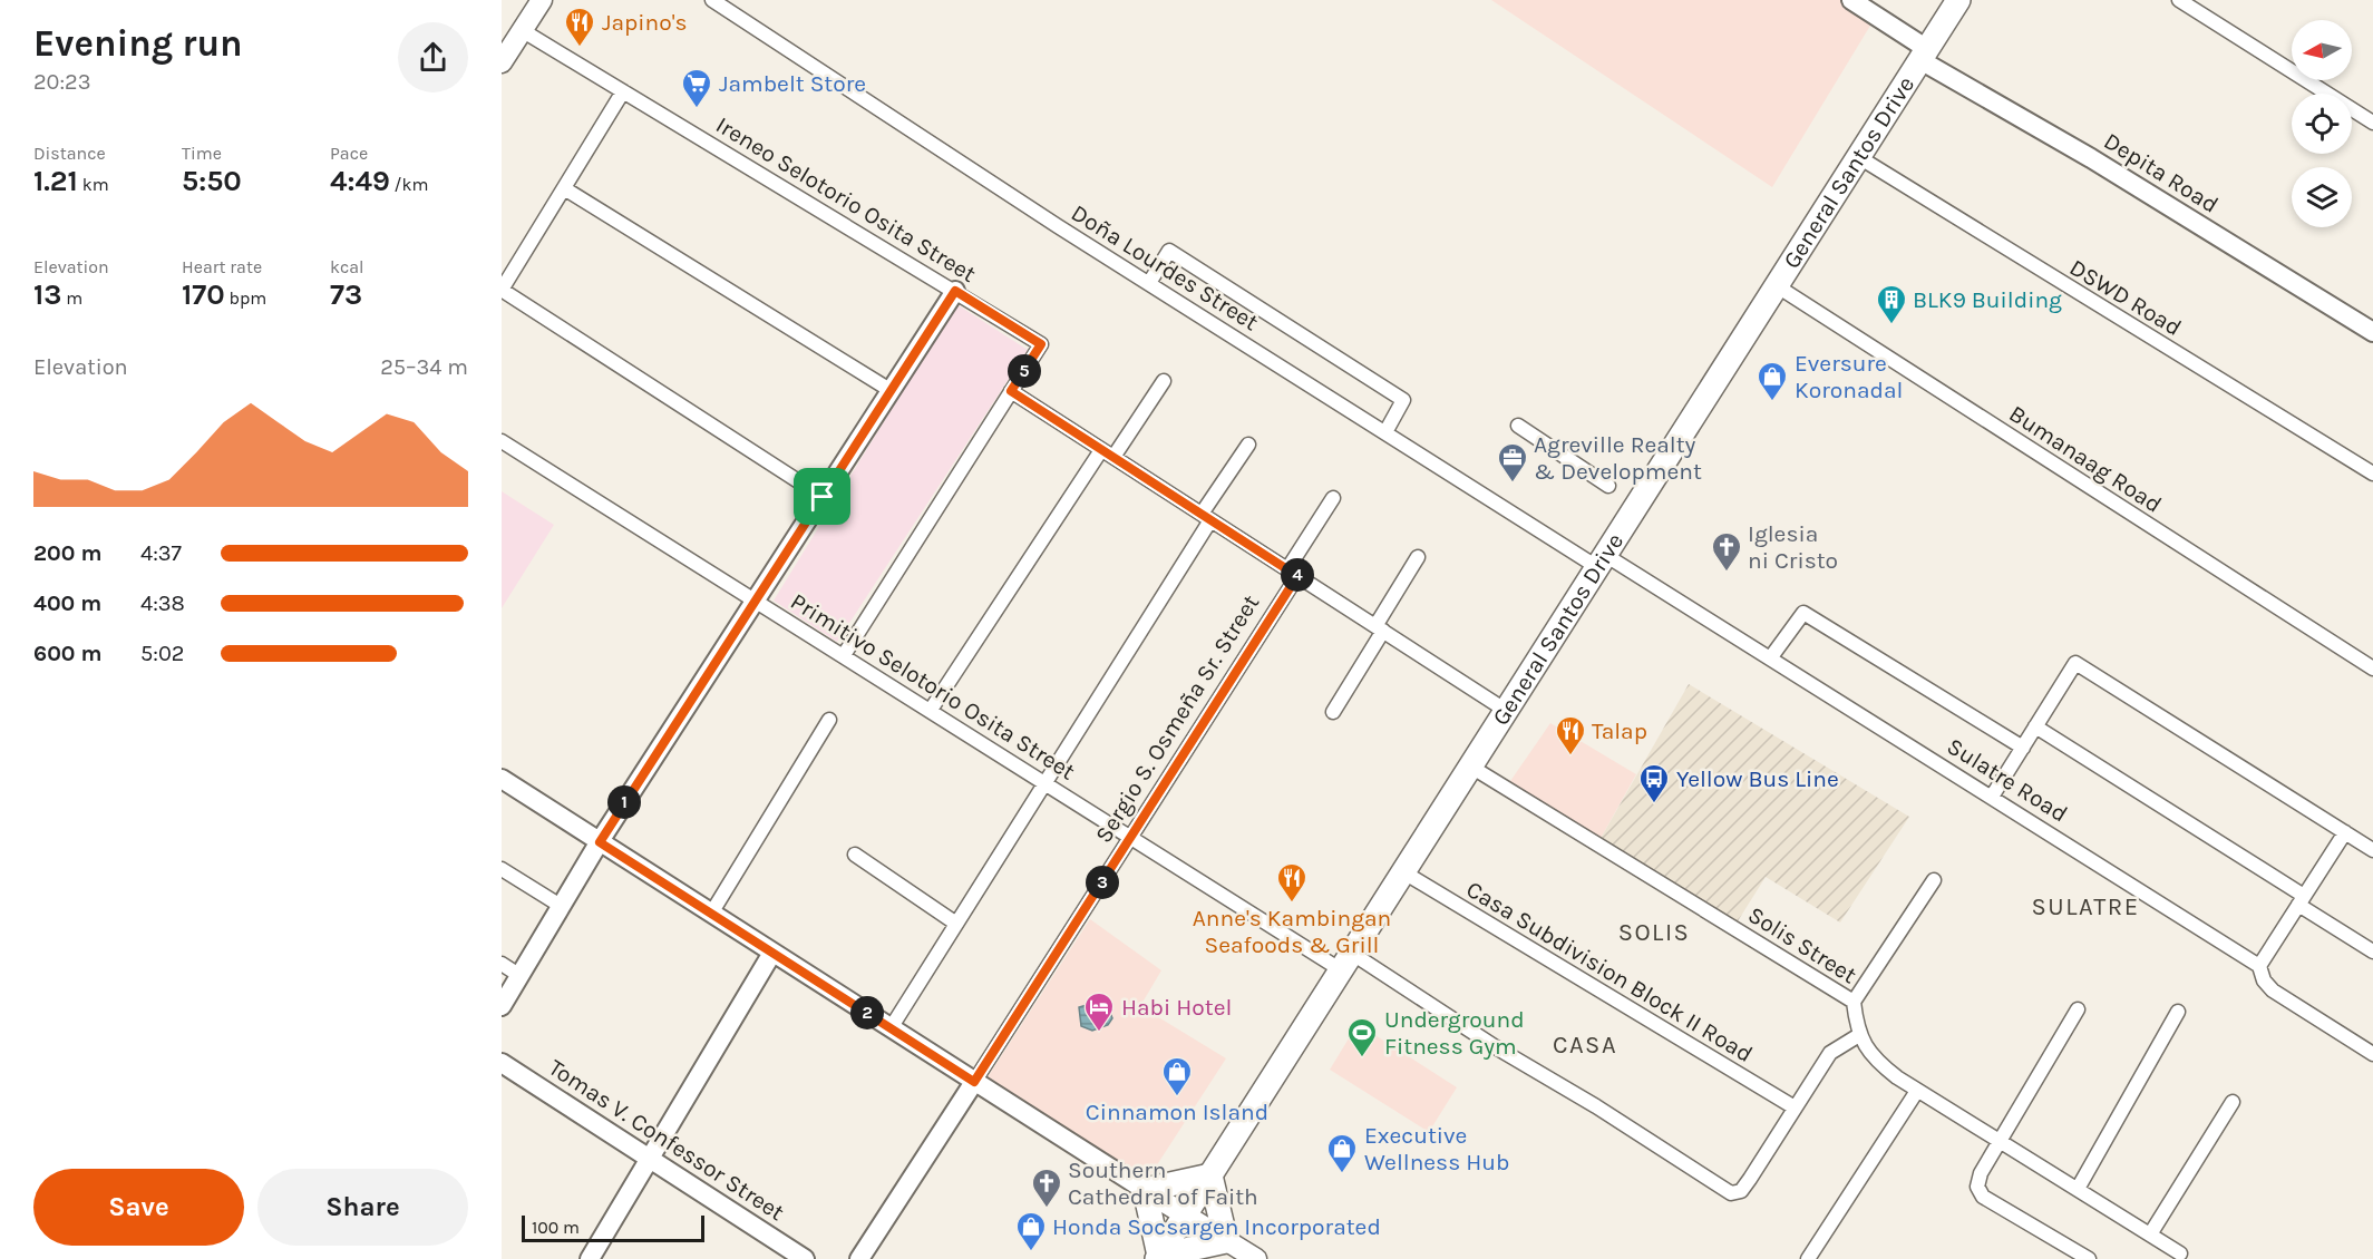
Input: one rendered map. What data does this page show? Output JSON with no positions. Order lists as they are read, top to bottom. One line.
{"streets":{"highway":["General Santos Drive"],"street":["Depita Road","Ireneo Selotorio Osita Street","Doña Lourdes Street","DSWD Road","Bumanaag Road","Primitivo Selotorio Osita Street","Sergio S. Osmeña Sr. Street","Sulatre Road","Solis Street","Casa Subdivision Block II Road","Tomas V. Confessor Street"]},"crossings":[["General Santos Drive","Depita Road"],["General Santos Drive","Doña Lourdes Street"],["General Santos Drive","DSWD Road"],["General Santos Drive","Bumanaag Road"],["General Santos Drive","Primitivo Selotorio Osita Street"],["General Santos Drive","Sulatre Road"],["General Santos Drive","Solis Street"],["General Santos Drive","Casa Subdivision Block II Road"],["Doña Lourdes Street","Sulatre Road"],["Primitivo Selotorio Osita Street","Sergio S. Osmeña Sr. Street"],["Primitivo Selotorio Osita Street","Casa Subdivision Block II Road"]],"districts":["SULATRE","SOLIS","CASA"],"places":{"restaurant":["Japino's","Talap","Anne's Kambingan Seafoods & Grill"],"supermarket":["Jambelt Store"],"building":["BLK9 Building"],"shop":["Eversure Koronadal","Cinnamon Island","Executive Wellness Hub","Honda Socsargen Incorporated"],"office":["Agreville Realty & Development"],"church":["Iglesia ni Cristo","Southern Cathedral of Faith"],"bus stop":["Yellow Bus Line"],"hotel":["Habi Hotel"],"sports":["Underground Fitness Gym"]},"scale_bar":"100 m","north":"left","page":{"heading":["Evening run","20:23"],"stats":[["Distance","1.21 km"],["Time","5:50"],["Pace","4:49 /km"],["Elevation","13 m"],["Heart rate","170 bpm"],["kcal","73"]],"chart":["Elevation","25–34 m"],"pins":["5","4","1","3","2"],"list":[{"name":"200 m","note":"4:37"},{"name":"400 m","note":"4:38"},{"name":"600 m","note":"5:02"}],"buttons":["Save","Share"],"scale":"100 m"}}
